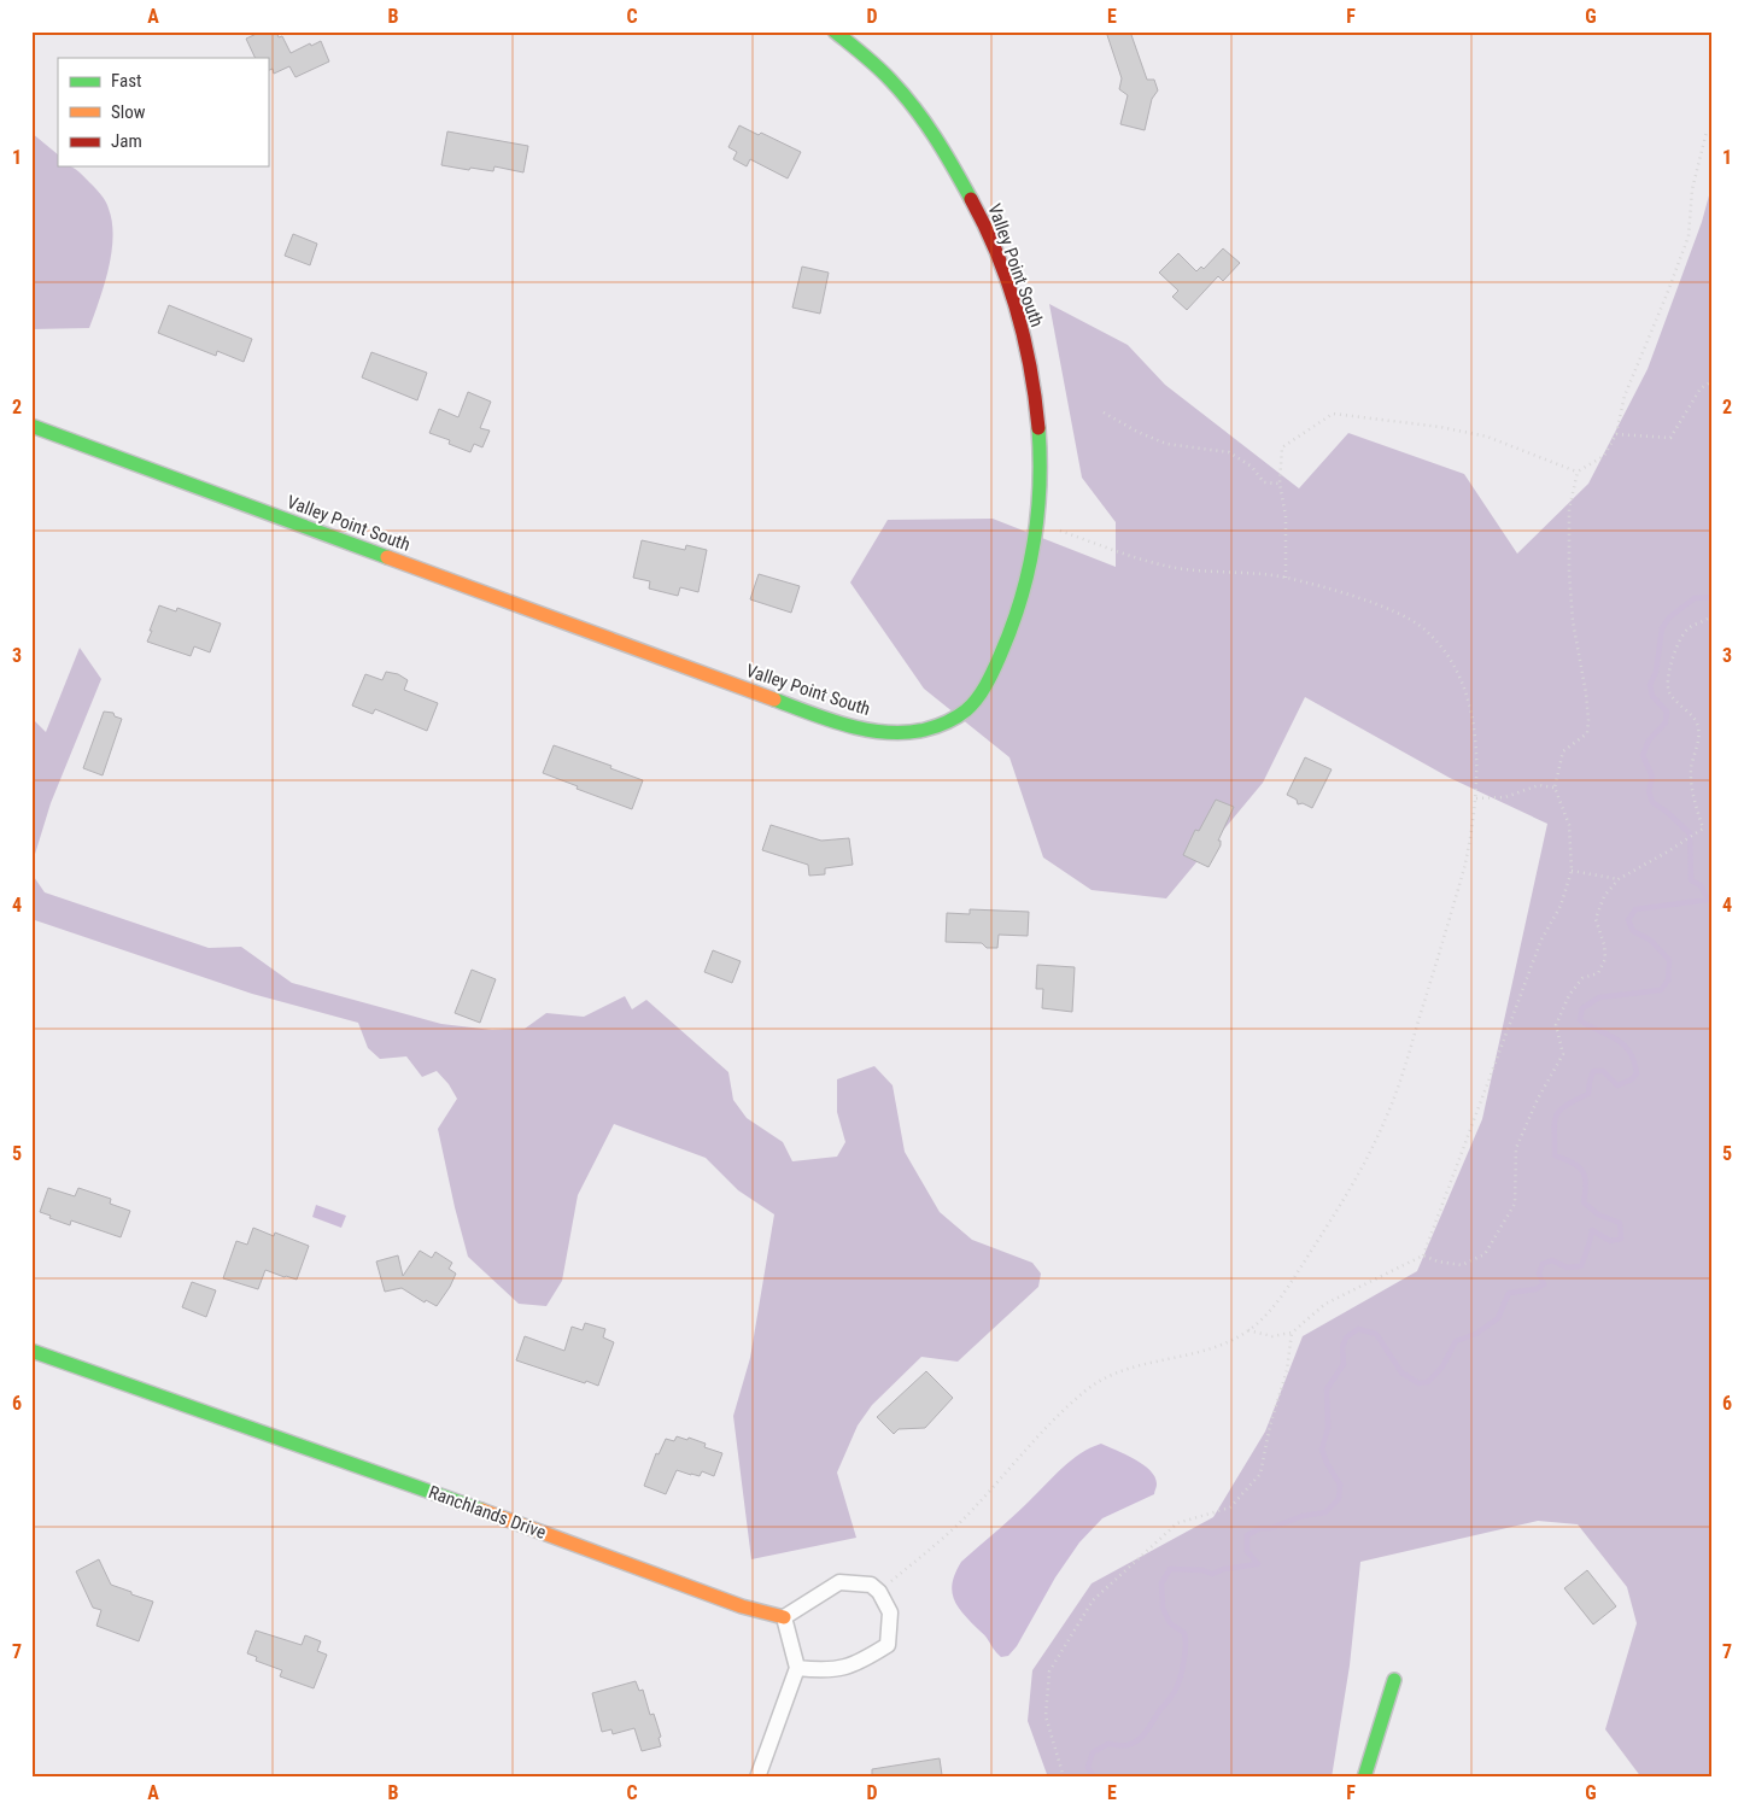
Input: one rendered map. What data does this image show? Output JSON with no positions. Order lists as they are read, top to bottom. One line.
{"streets":{"street":["Valley Point South","Ranchlands Drive"]},"legend":["Fast","Slow","Jam"],"grid":{"columns":["A","B","C","D","E","F","G"],"rows":["1","2","3","4","5","6","7"]}}
